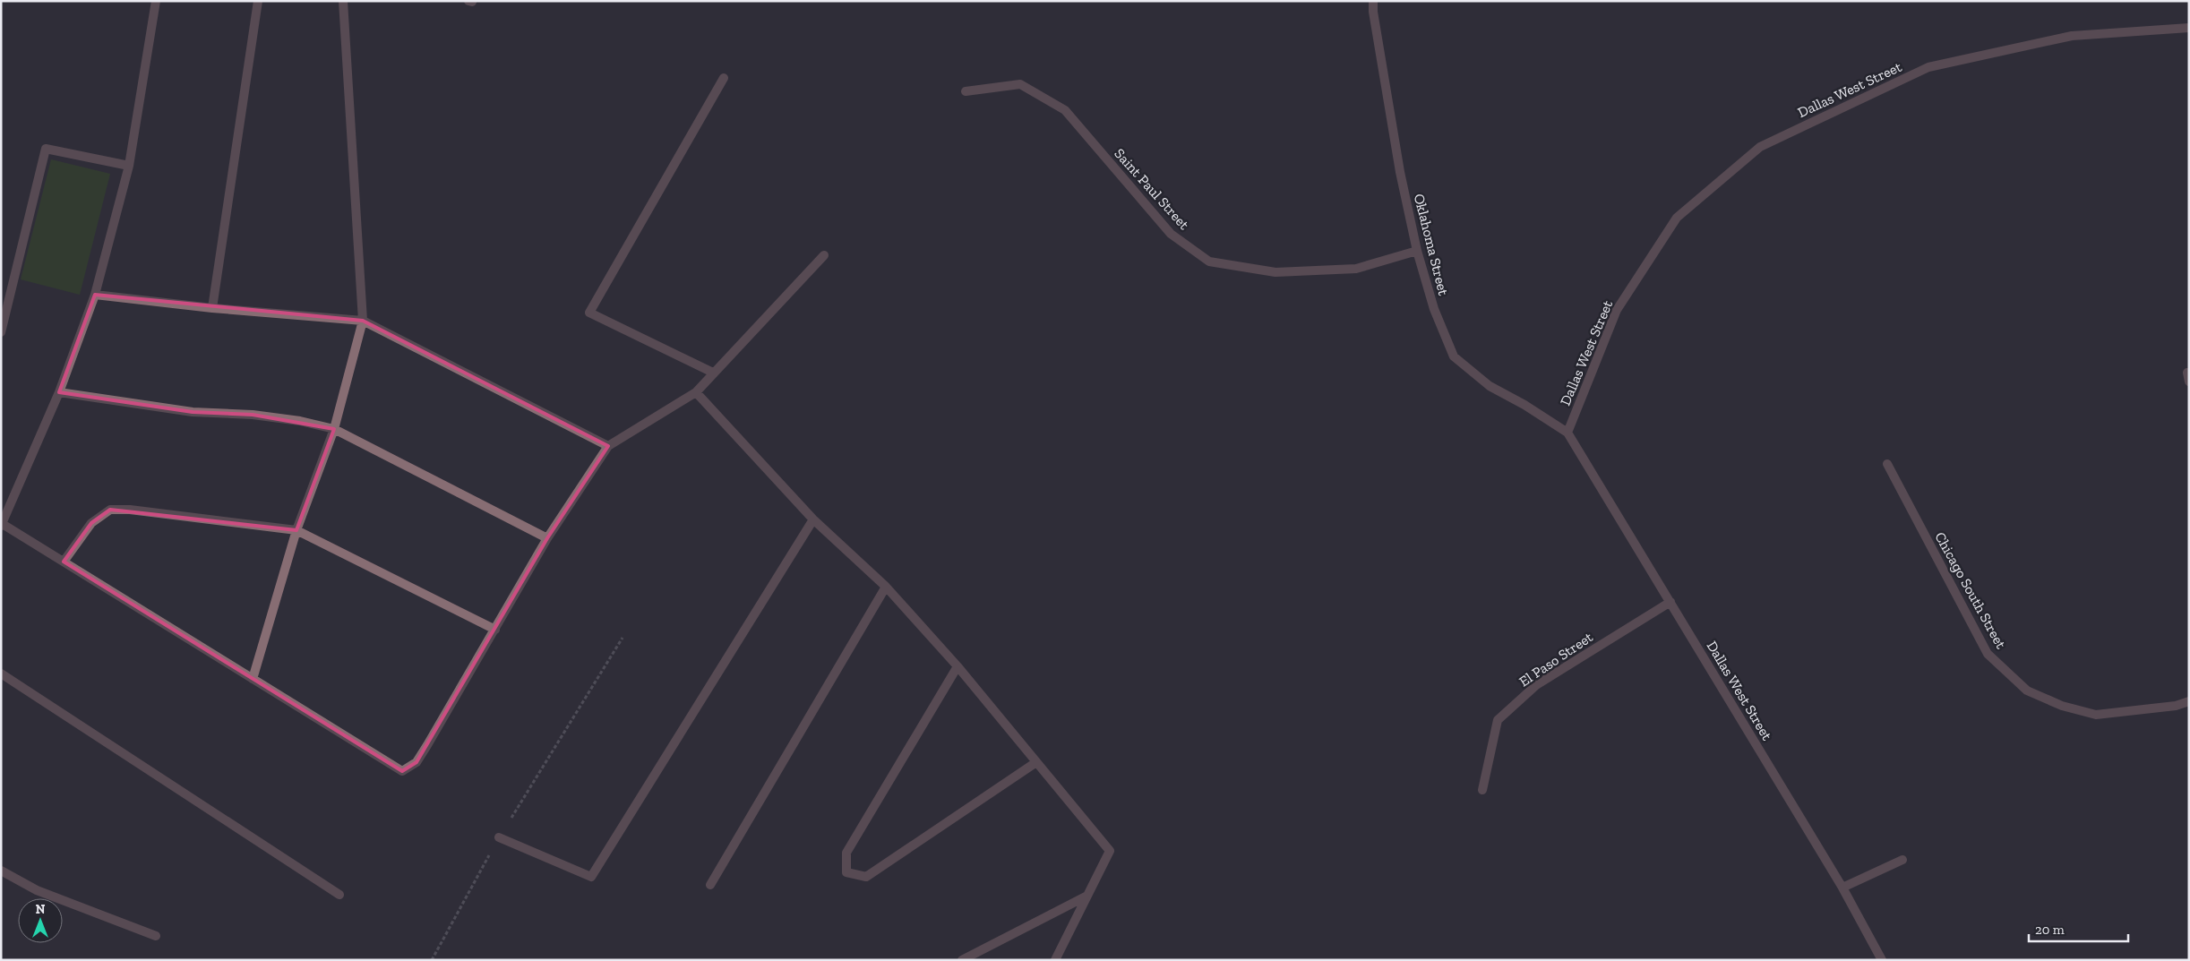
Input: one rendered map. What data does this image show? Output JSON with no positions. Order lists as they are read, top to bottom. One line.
{"streets":{"street":["Dallas West Street","Saint Paul Street","Oklahoma Street","Chicago South Street","El Paso Street"]},"crossings":[["Dallas West Street","Oklahoma Street"],["Dallas West Street","El Paso Street"],["Saint Paul Street","Oklahoma Street"]],"scale_bar":"20 m","north":"top"}
